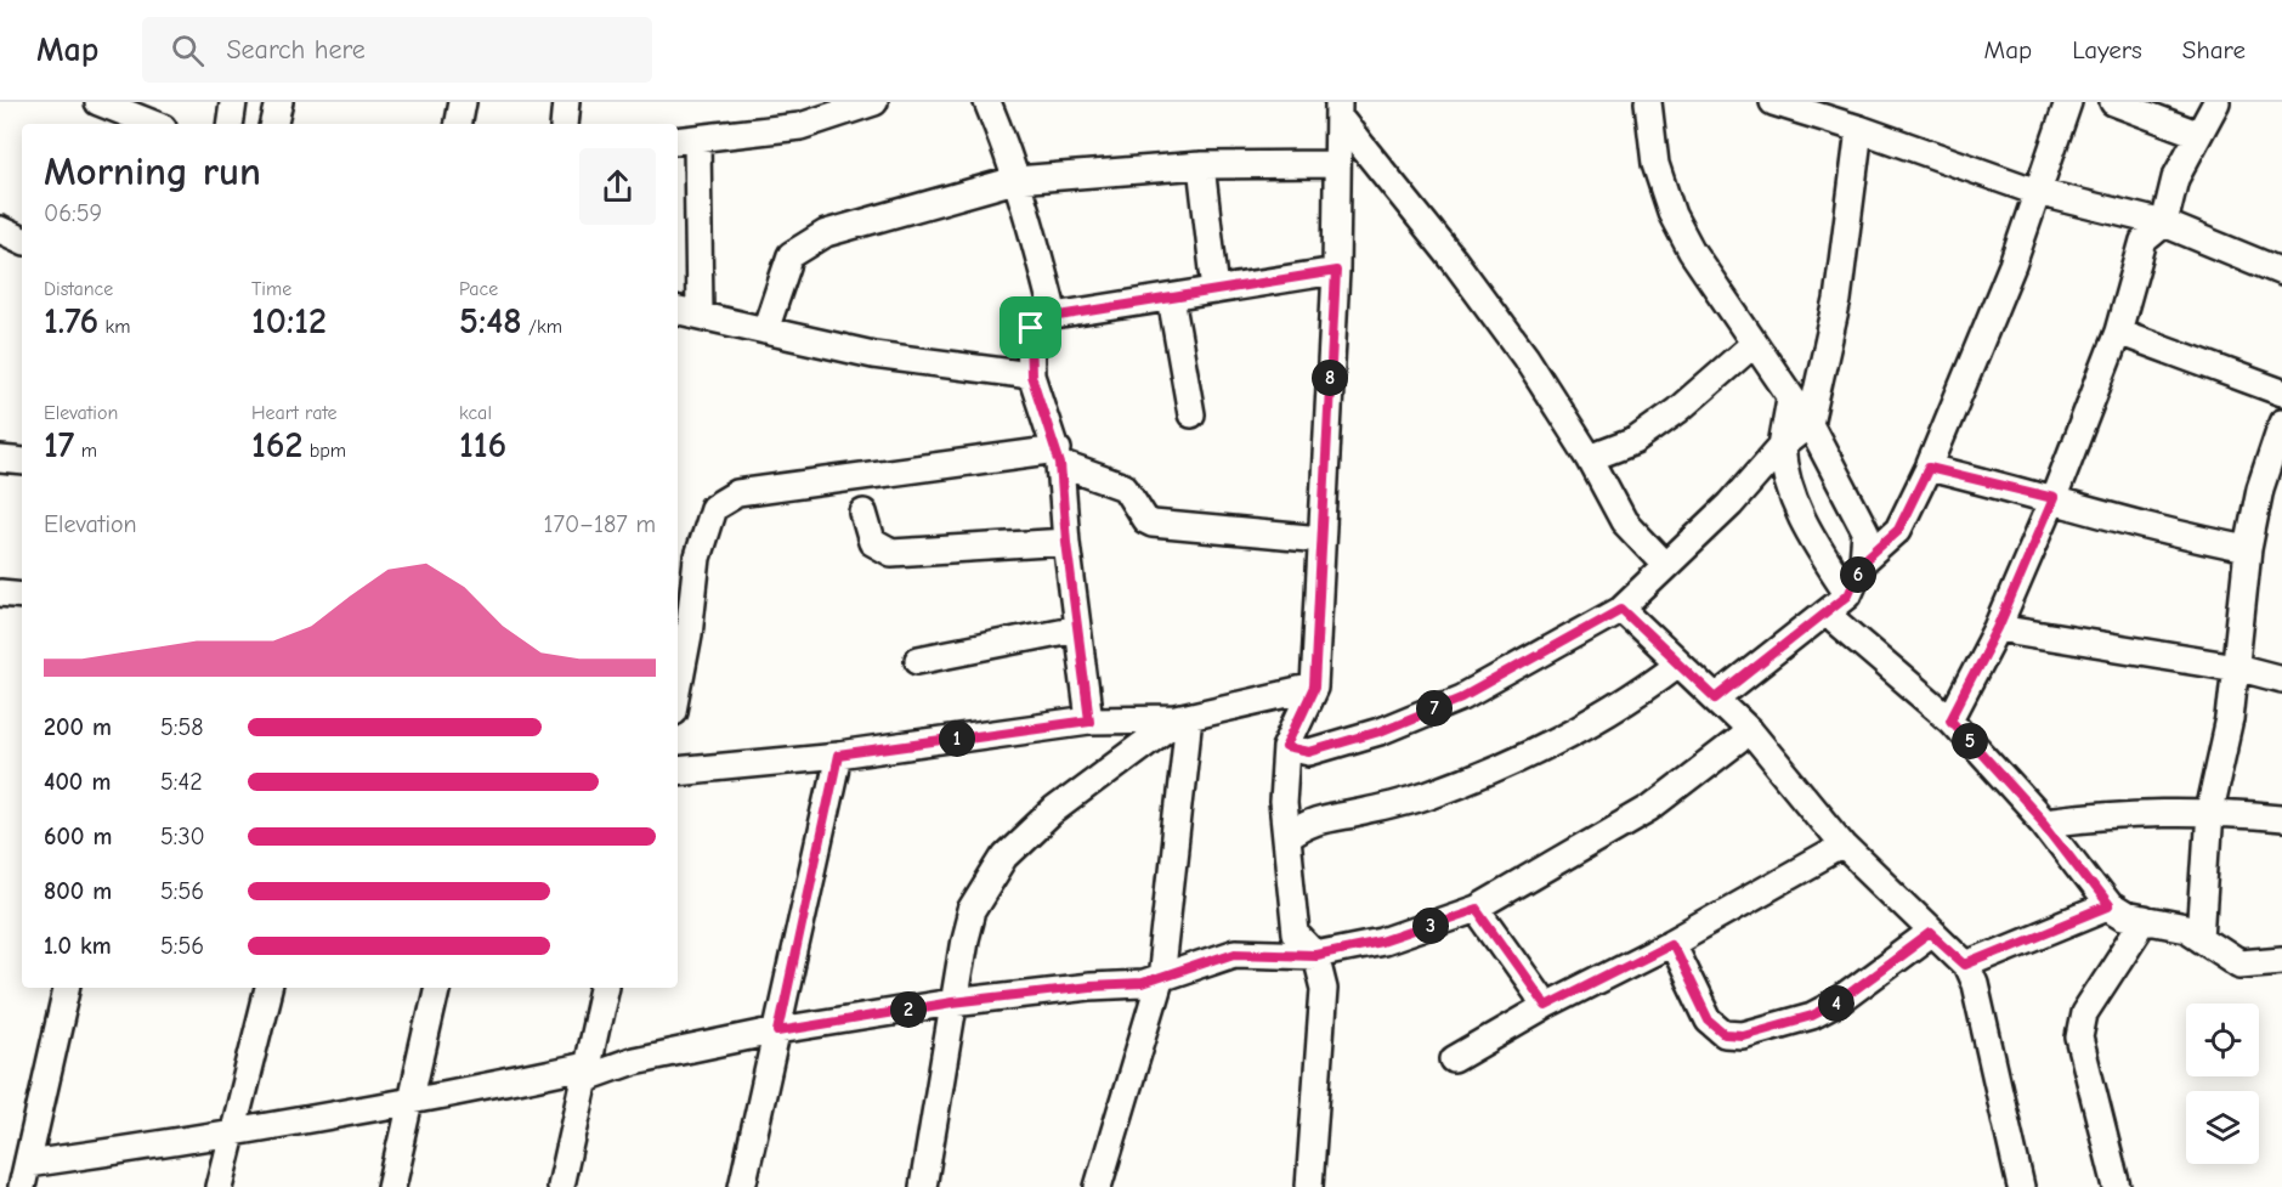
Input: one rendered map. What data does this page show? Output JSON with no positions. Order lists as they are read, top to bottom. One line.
{"page":{"header":"Map","search":"Search here","nav":["Map","Layers","Share"],"heading":["Morning run","06:59"],"stats":[["Distance","1.76 km"],["Time","10:12"],["Pace","5:48 /km"],["Elevation","17 m"],["Heart rate","162 bpm"],["kcal","116"]],"pins":["8","6","7","1","5","3","4","2"],"chart":["Elevation","170–187 m"],"list":[{"name":"200 m","note":"5:58"},{"name":"400 m","note":"5:42"},{"name":"600 m","note":"5:30"},{"name":"800 m","note":"5:56"},{"name":"1.0 km","note":"5:56"}]}}
